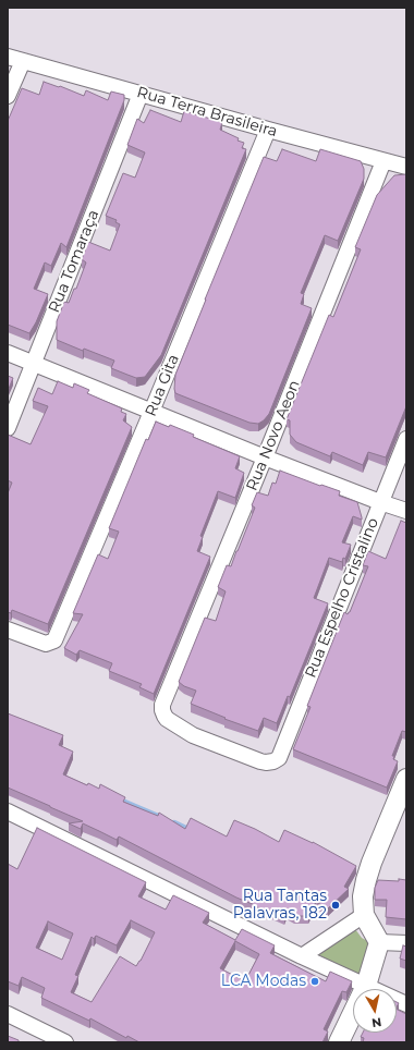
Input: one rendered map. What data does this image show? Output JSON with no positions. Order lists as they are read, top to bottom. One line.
{"streets":{"street":["Rua Terra Brasileira","Rua Tomaraça","Rua Gita","Rua Novo Aeon","Rua Espelho Cristalino"]},"crossings":[["Rua Terra Brasileira","Rua Tomaraça"],["Rua Terra Brasileira","Rua Gita"],["Rua Terra Brasileira","Rua Novo Aeon"],["Rua Novo Aeon","Rua Espelho Cristalino"]],"places":["Rua Tantas Palavras, 182","LCA Modas"],"north":"bottom"}
